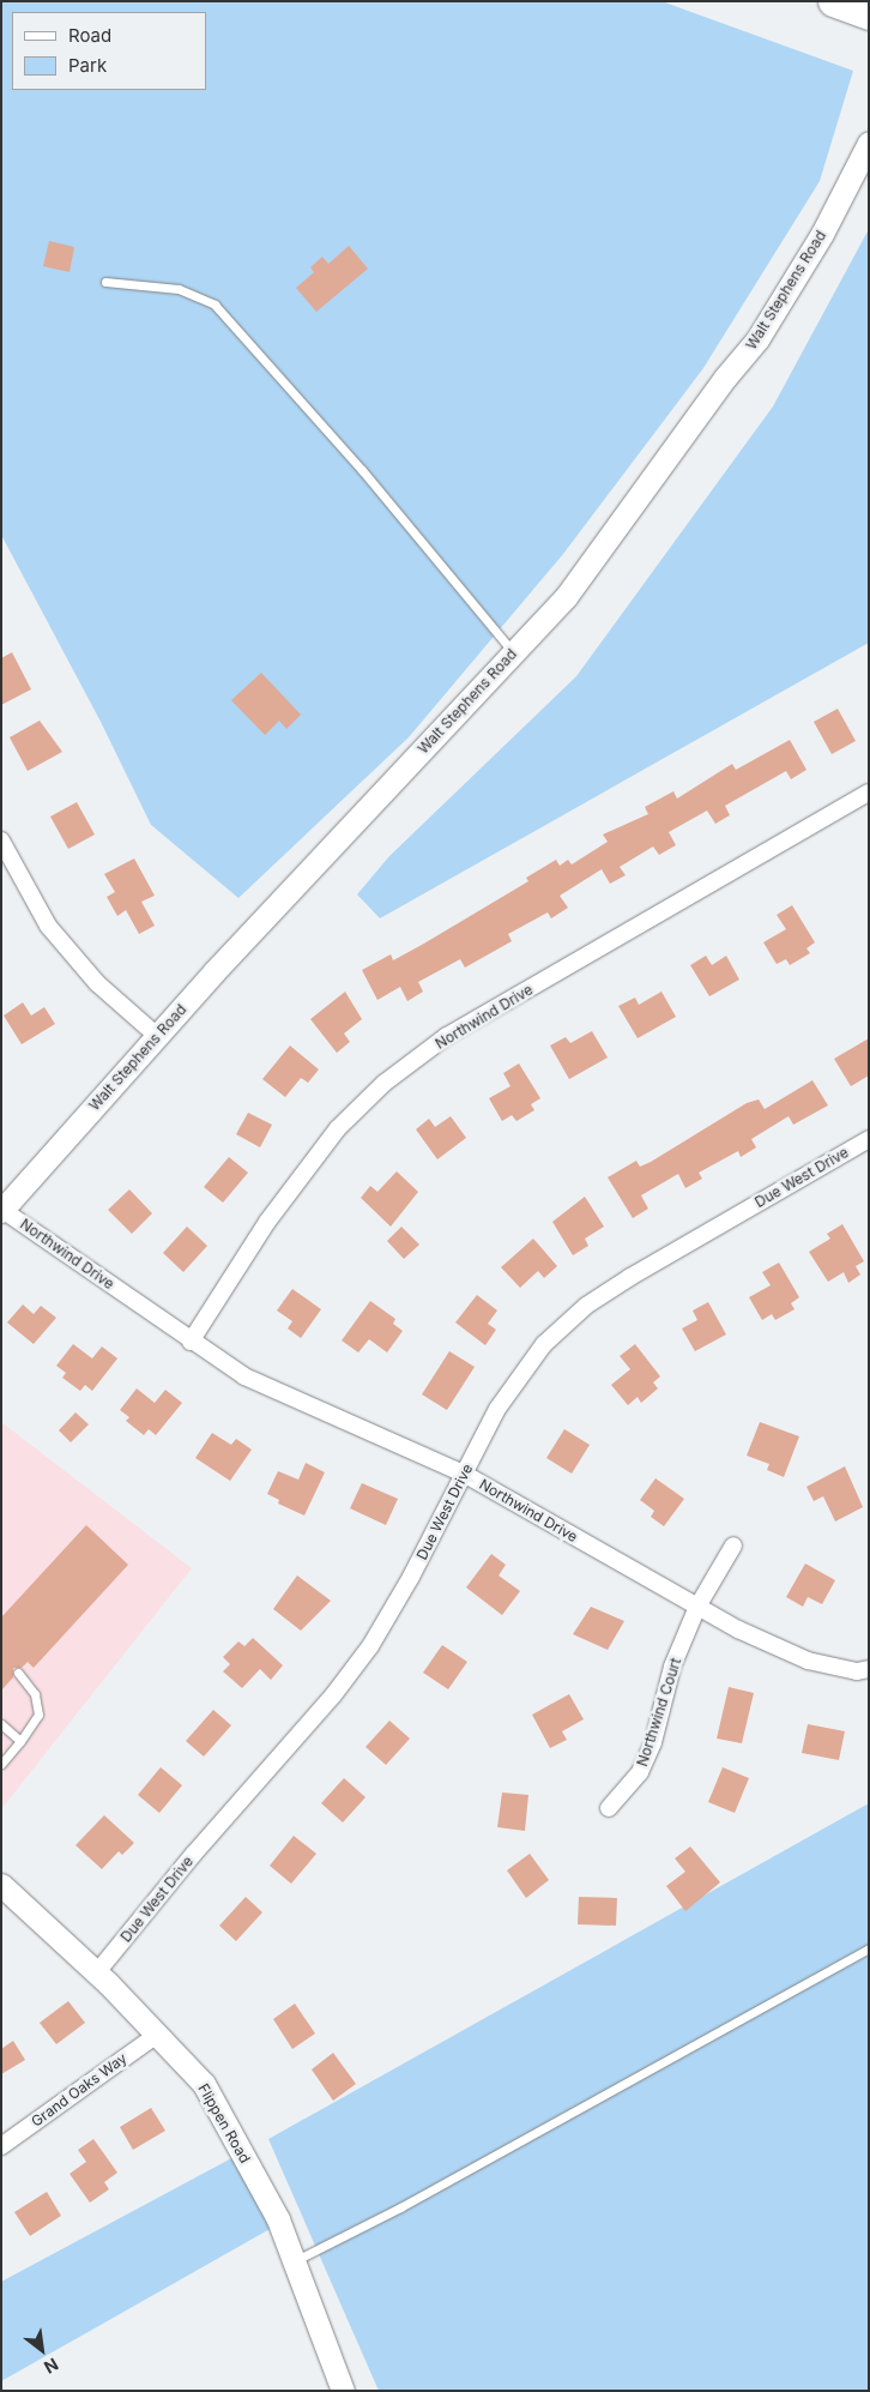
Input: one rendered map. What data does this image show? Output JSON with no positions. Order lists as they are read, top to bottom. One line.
{"streets":{"street":["Walt Stephens Road","Northwind Drive","Due West Drive","Northwind Court","Grand Oaks Way","Flippen Road"]},"crossings":[["Walt Stephens Road","Northwind Drive"],["Northwind Drive","Due West Drive"],["Northwind Drive","Northwind Court"],["Due West Drive","Flippen Road"],["Grand Oaks Way","Flippen Road"]],"legend":["Road","Park"],"north":"bottom right"}
